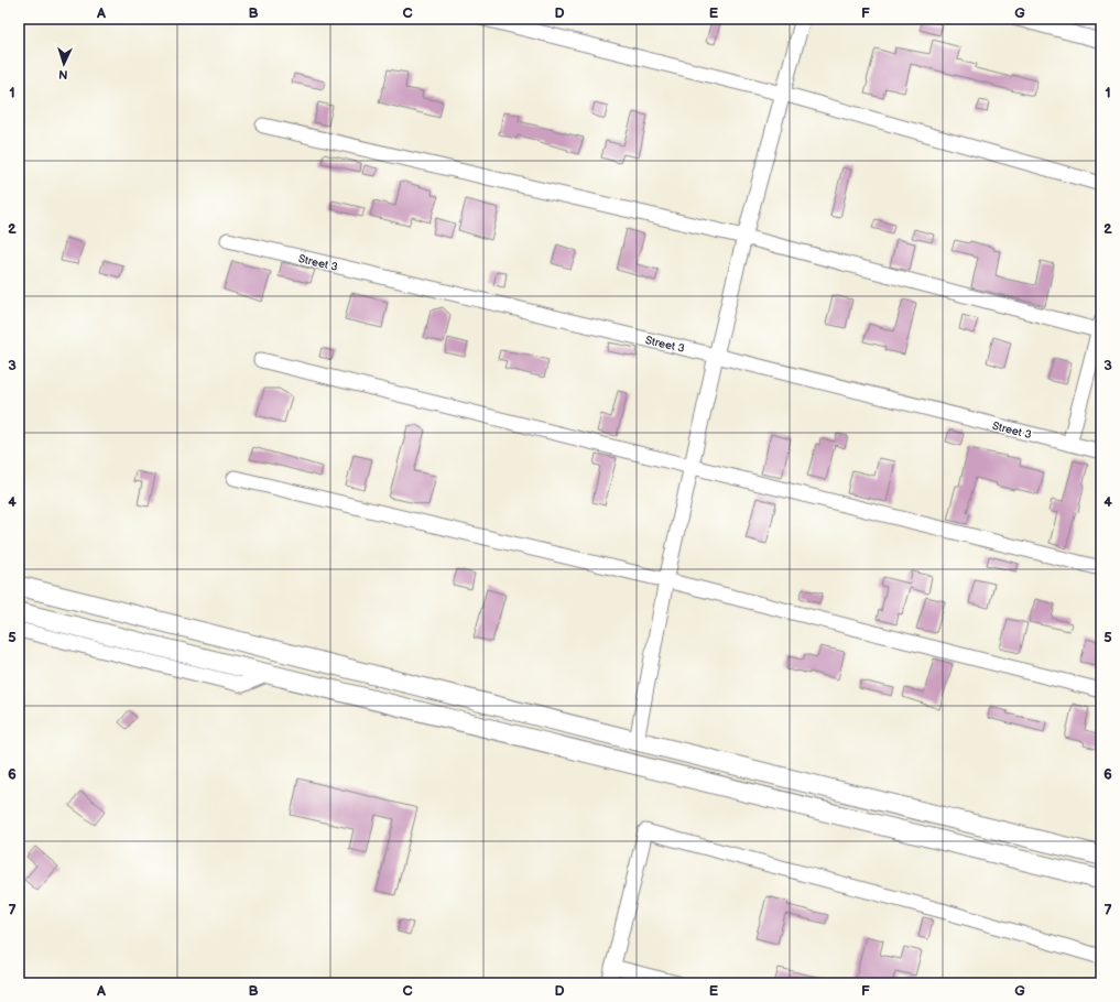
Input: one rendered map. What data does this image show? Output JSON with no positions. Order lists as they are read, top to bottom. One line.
{"streets":{"street":["Street 3"]},"north":"bottom","grid":{"columns":["A","B","C","D","E","F","G"],"rows":["1","2","3","4","5","6","7"]}}
